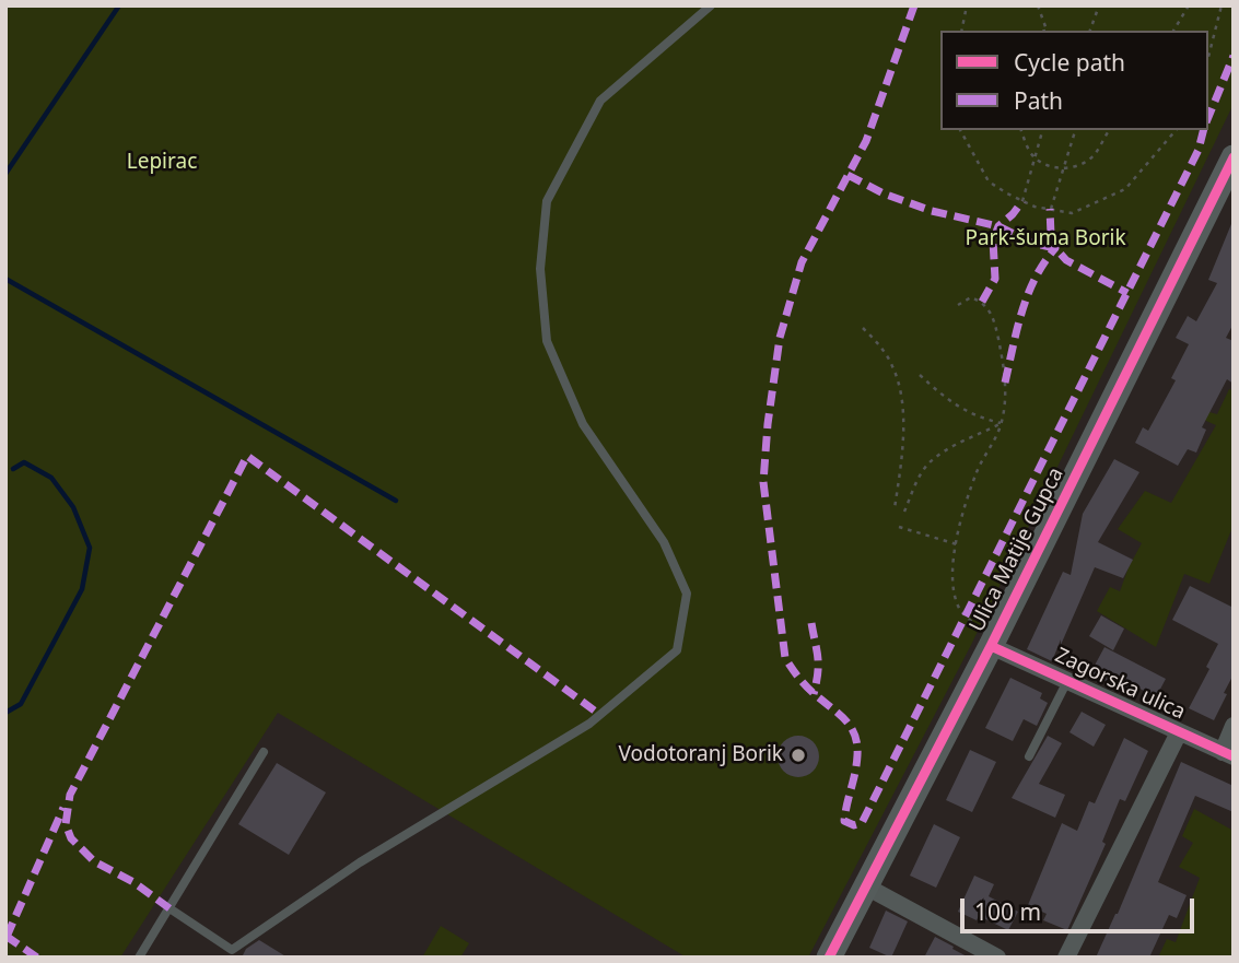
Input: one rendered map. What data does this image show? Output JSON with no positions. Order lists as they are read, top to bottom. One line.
{"streets":{"street":["Ulica Matije Gupca","Zagorska ulica"]},"crossings":[["Ulica Matije Gupca","Zagorska ulica"]],"parks":["Lepirac","Park-šuma Borik"],"places":["Vodotoranj Borik"],"legend":["Cycle path","Path"],"scale_bar":"100 m"}
